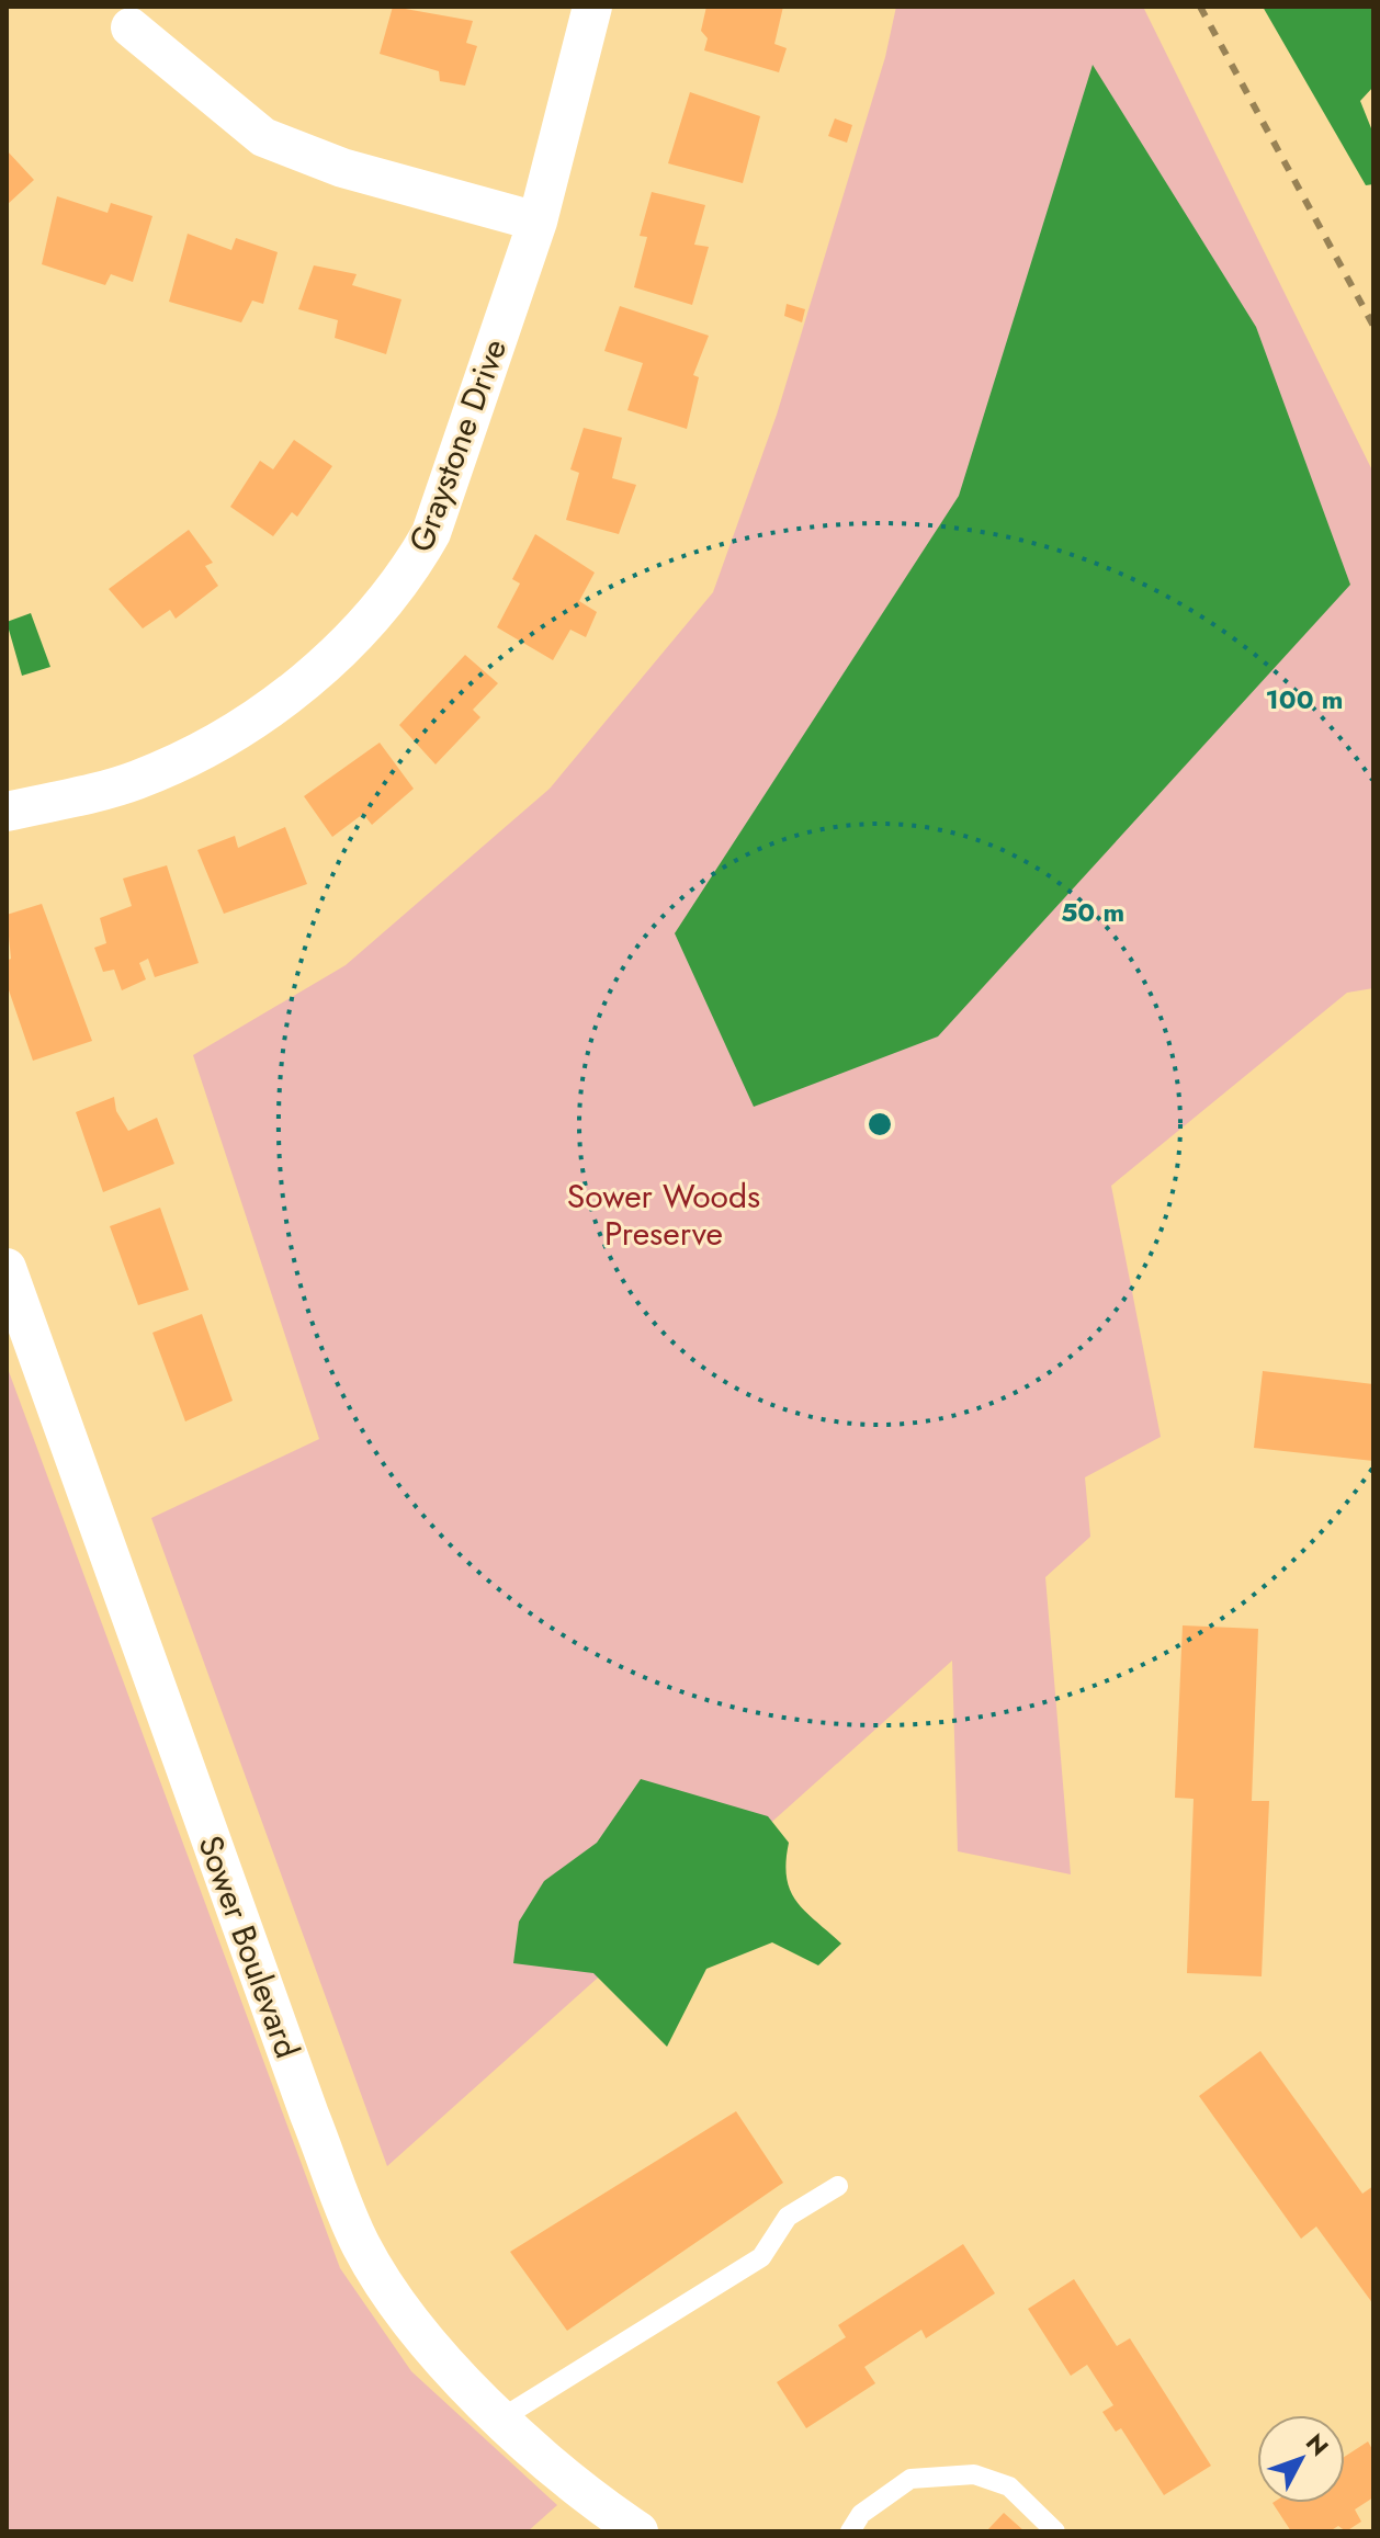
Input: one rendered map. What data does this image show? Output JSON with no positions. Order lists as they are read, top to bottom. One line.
{"streets":{"street":["Graystone Drive","Sower Boulevard"]},"parks":["Sower Woods Preserve"],"north":"top right","rings":["100 m","50 m"]}
